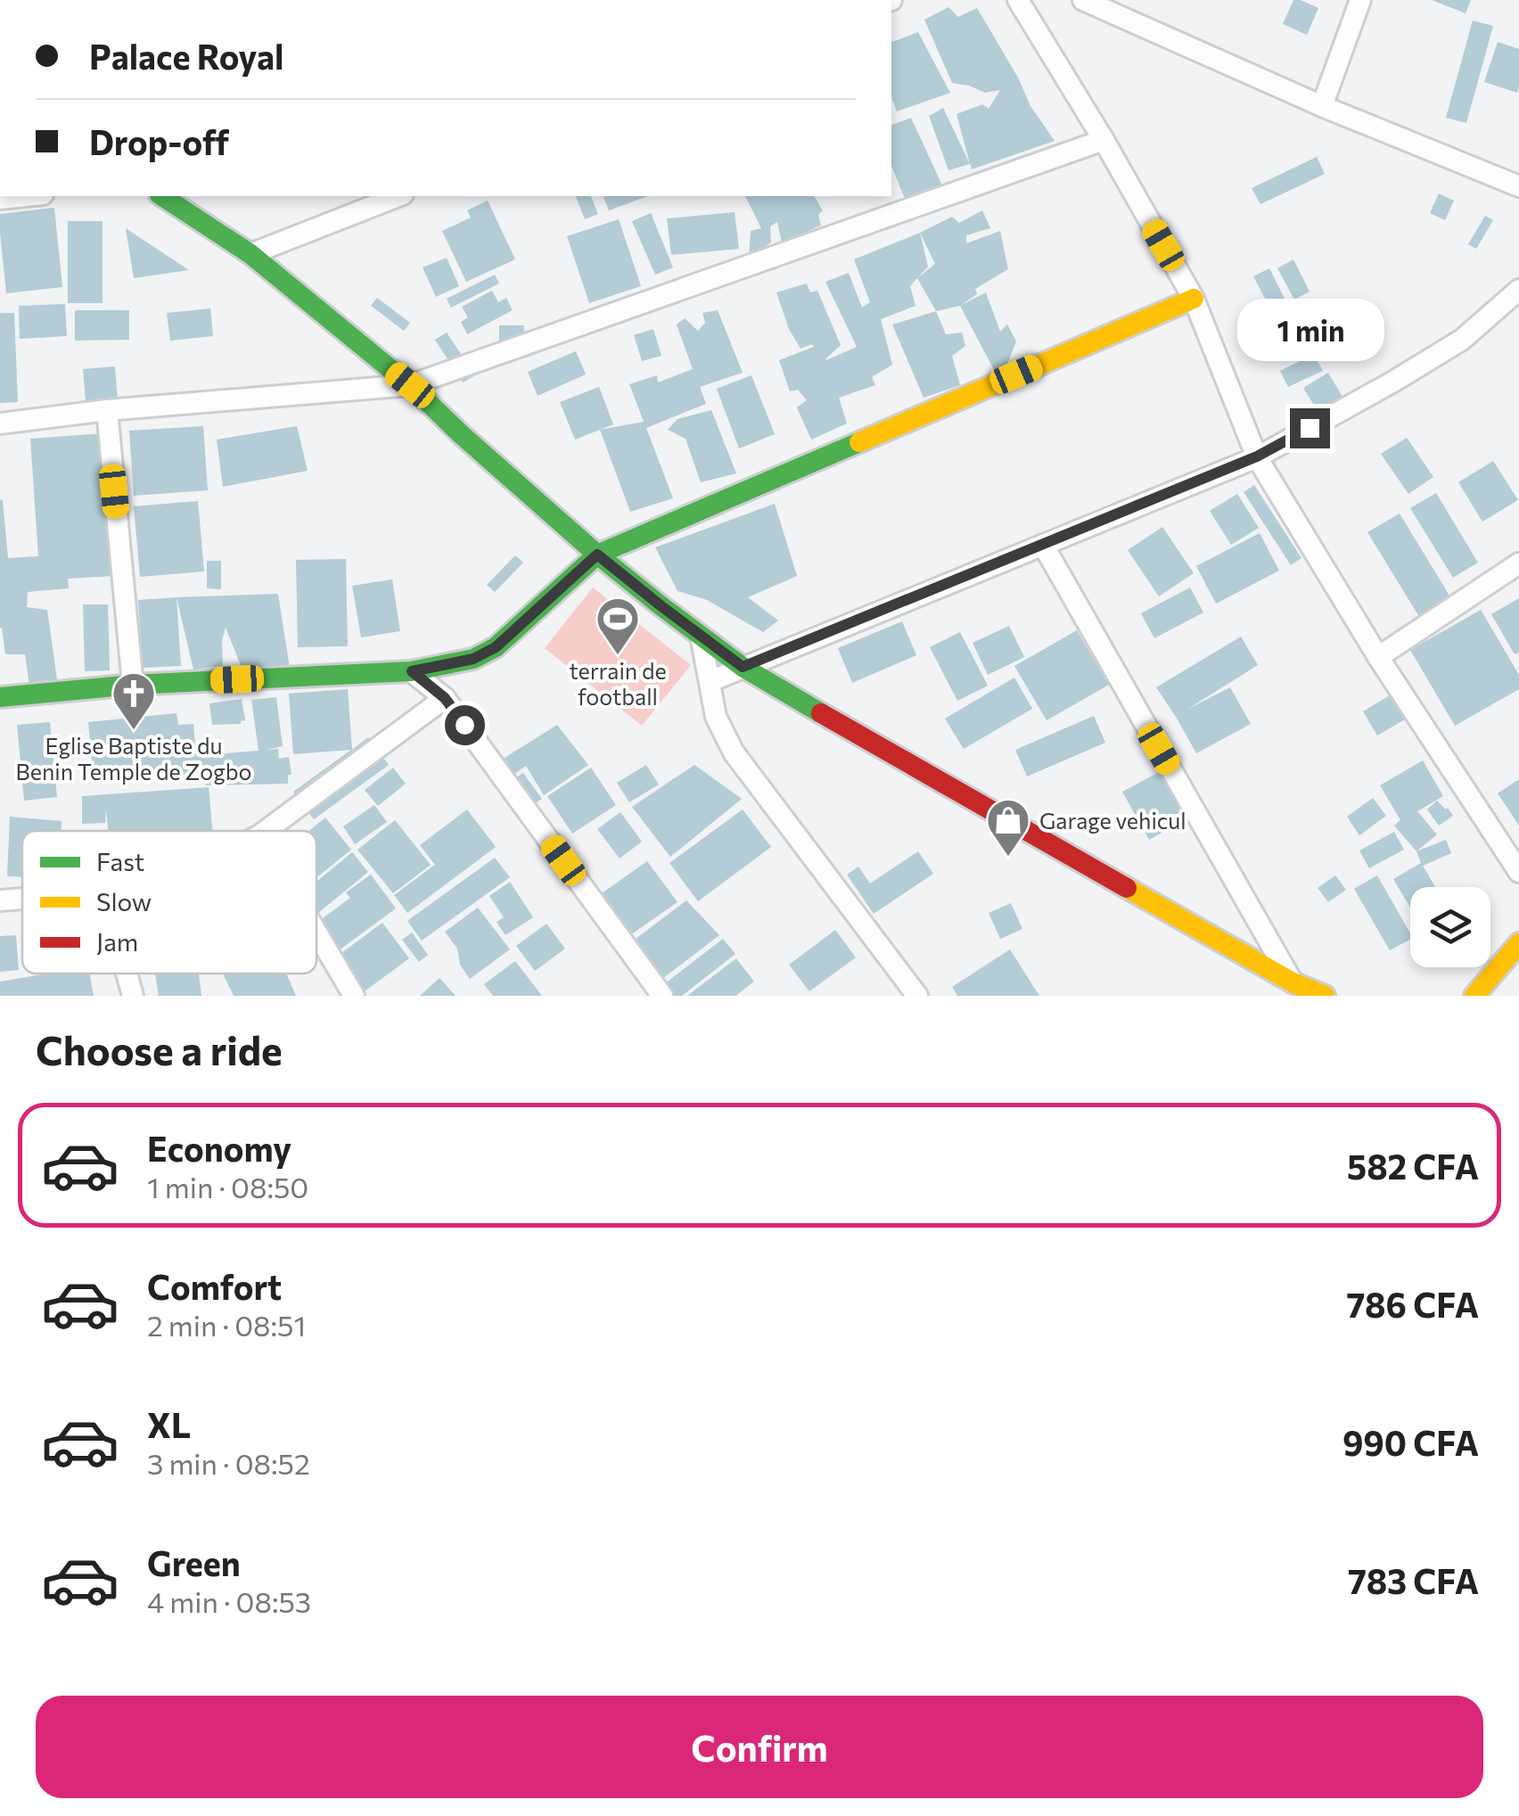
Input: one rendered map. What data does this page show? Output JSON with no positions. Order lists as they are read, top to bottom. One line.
{"places":{"sports":["terrain de football"],"church":["Eglise Baptiste du Benin Temple de Zogbo"],"shop":["Garage vehicul"]},"legend":["Fast","Slow","Jam"],"page":{"banner":["Palace Royal","Drop-off"],"bubble":"1 min","heading":"Choose a ride","list":[{"name":"Economy","note":"1 min · 08:50","value":"582 CFA"},{"name":"Comfort","note":"2 min · 08:51","value":"786 CFA"},{"name":"XL","note":"3 min · 08:52","value":"990 CFA"},{"name":"Green","note":"4 min · 08:53","value":"783 CFA"}],"buttons":"Confirm"}}
